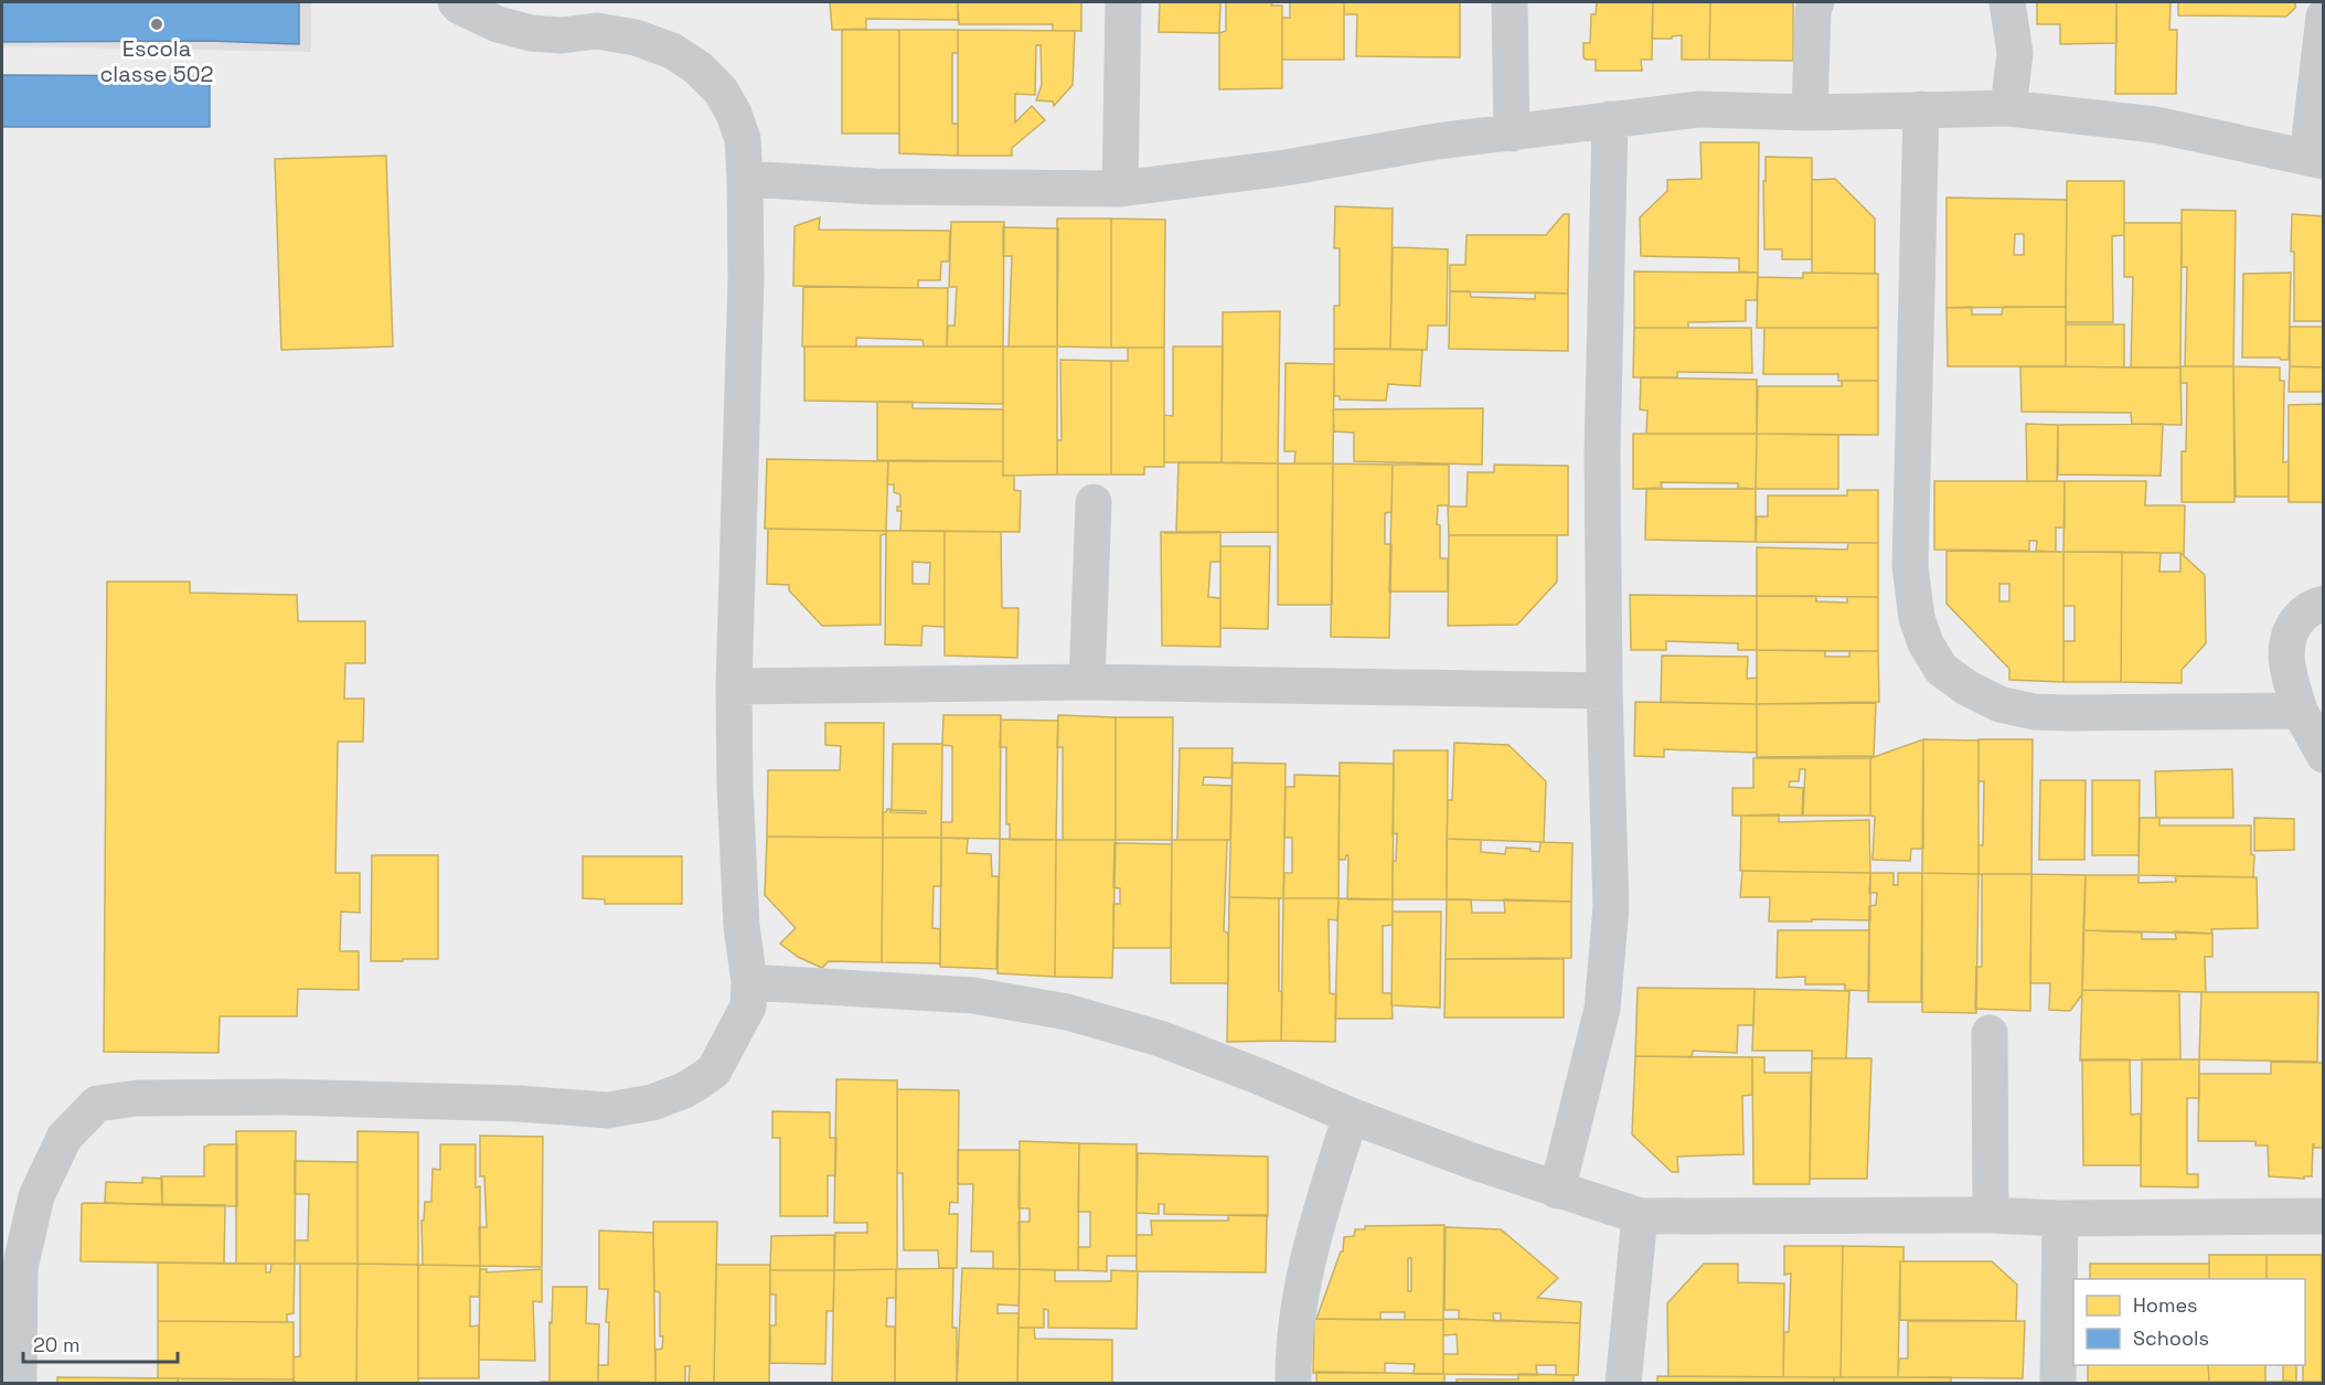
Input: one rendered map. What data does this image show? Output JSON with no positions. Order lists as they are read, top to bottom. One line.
{"places":["Escola classe 502"],"legend":["Homes","Schools"],"scale_bar":"20 m"}
